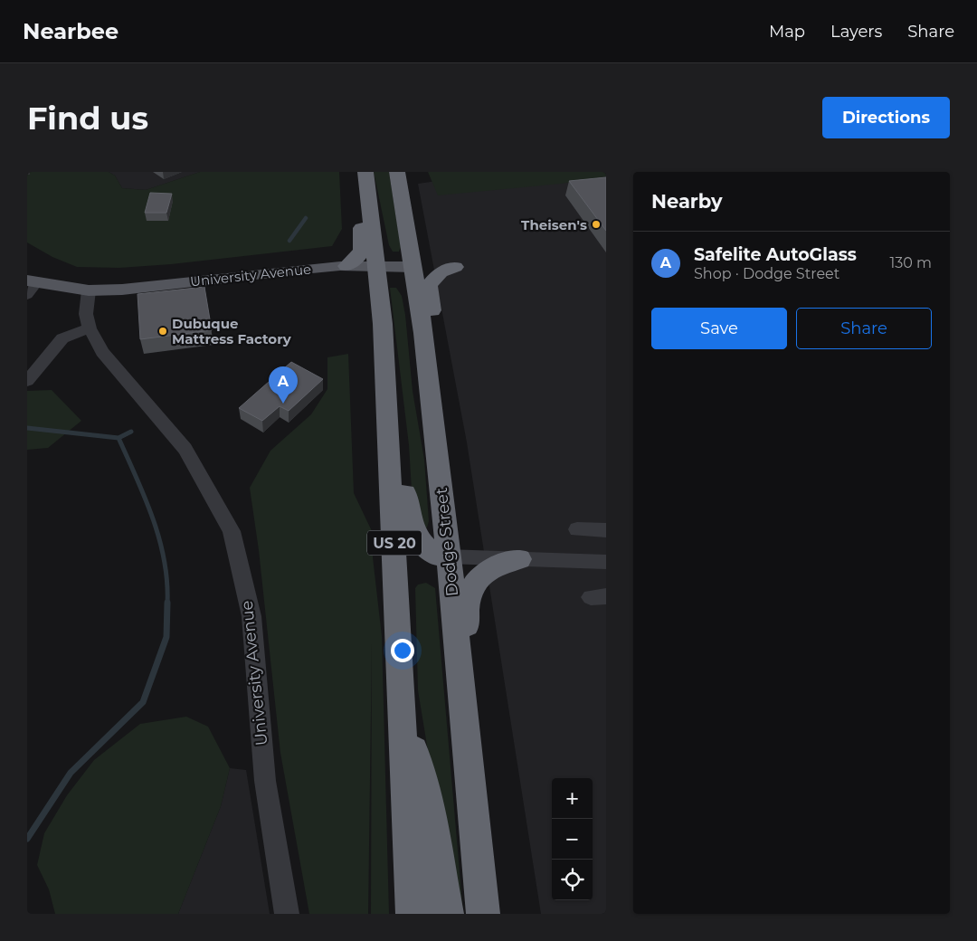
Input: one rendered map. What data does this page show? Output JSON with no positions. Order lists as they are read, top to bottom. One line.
{"streets":{"highway":["Dodge Street","US 20"],"main road":["University Avenue"]},"crossings":[["University Avenue","Dodge Street"],["University Avenue","US 20"]],"places":["Theisen's","Dubuque Mattress Factory"],"page":{"header":"Nearbee","nav":["Map","Layers","Share"],"buttons":["Directions",["Save","Share"]],"title":"Find us","heading":"Nearby","list":[{"mark":"A","name":"Safelite AutoGlass","note":"Shop · Dodge Street","value":"130 m"}],"pins":"A","map_buttons":["+","−"]}}
